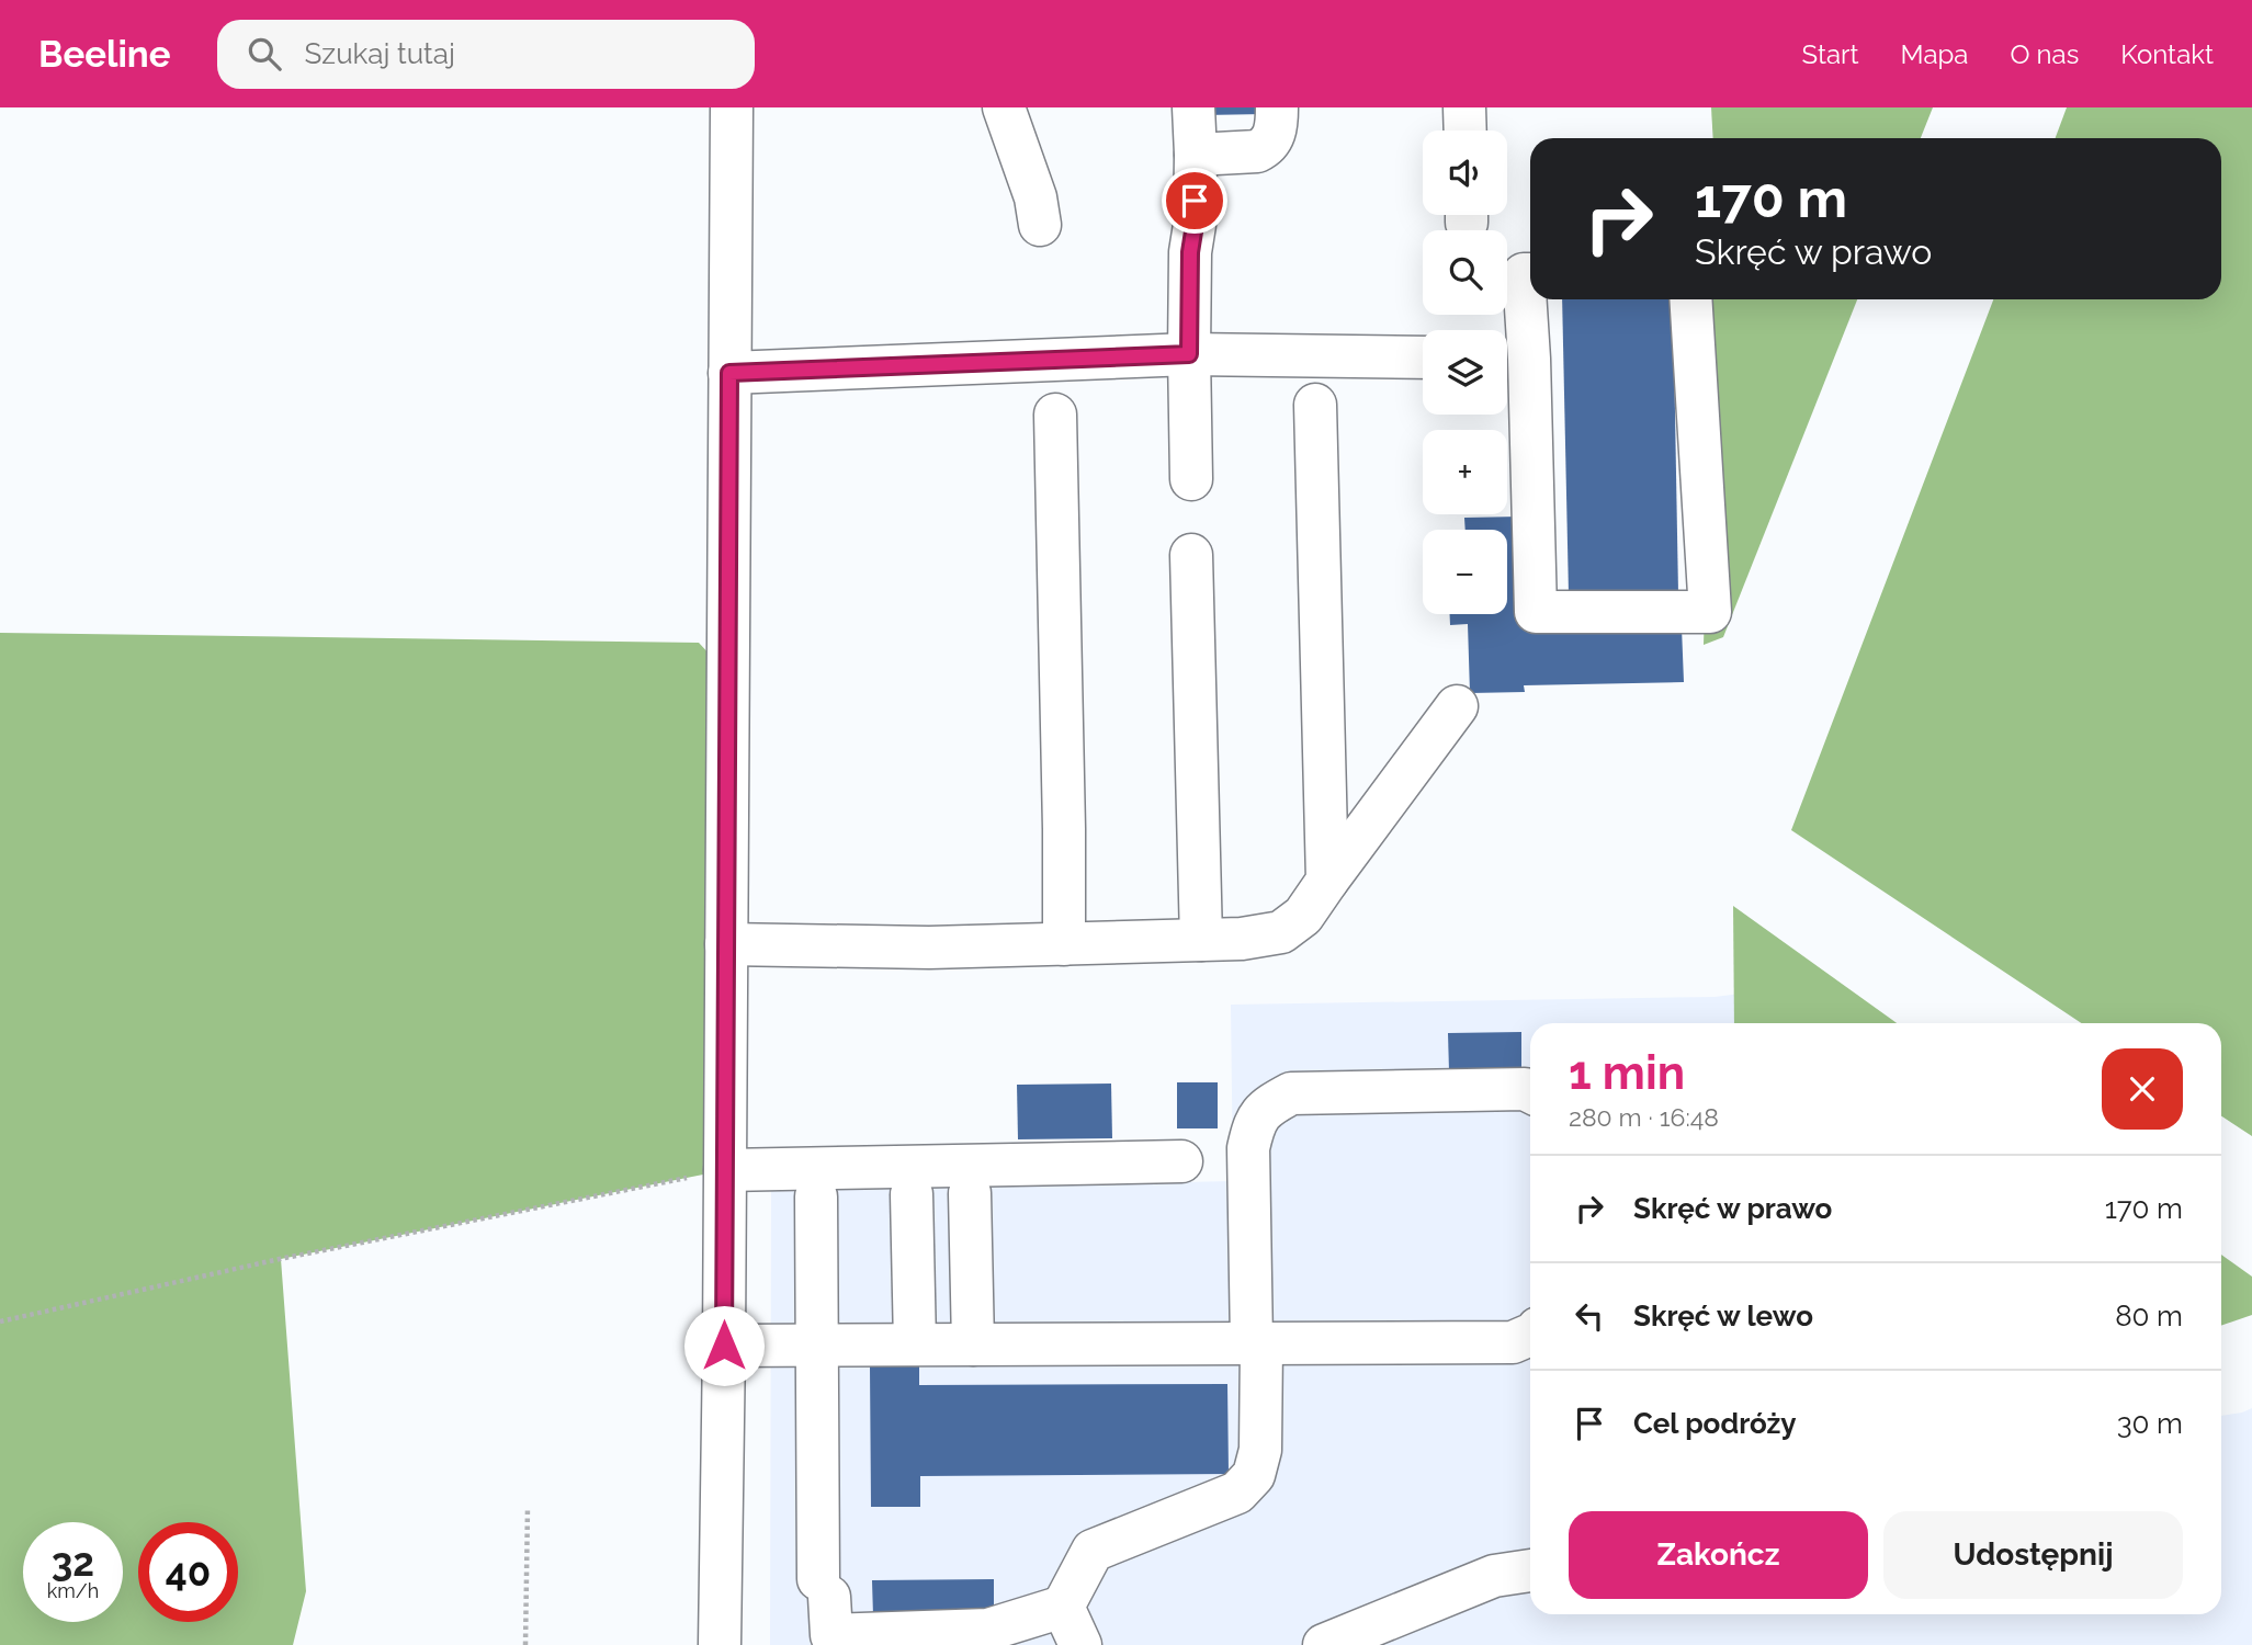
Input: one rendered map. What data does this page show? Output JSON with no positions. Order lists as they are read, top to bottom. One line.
{"page":{"header":"Beeline","search":"Szukaj tutaj","nav":["Start","Mapa","O nas","Kontakt"],"map_buttons":["+","−"],"turn":["170 m","Skręć w prawo"],"heading":["1 min","280 m · 16:48"],"list":[{"name":"Skręć w prawo","value":"170 m"},{"name":"Skręć w lewo","value":"80 m"},{"name":"Cel podróży","value":"30 m"}],"buttons":["Zakończ","Udostępnij"],"speed":"32 km/h","limit":"40"}}
